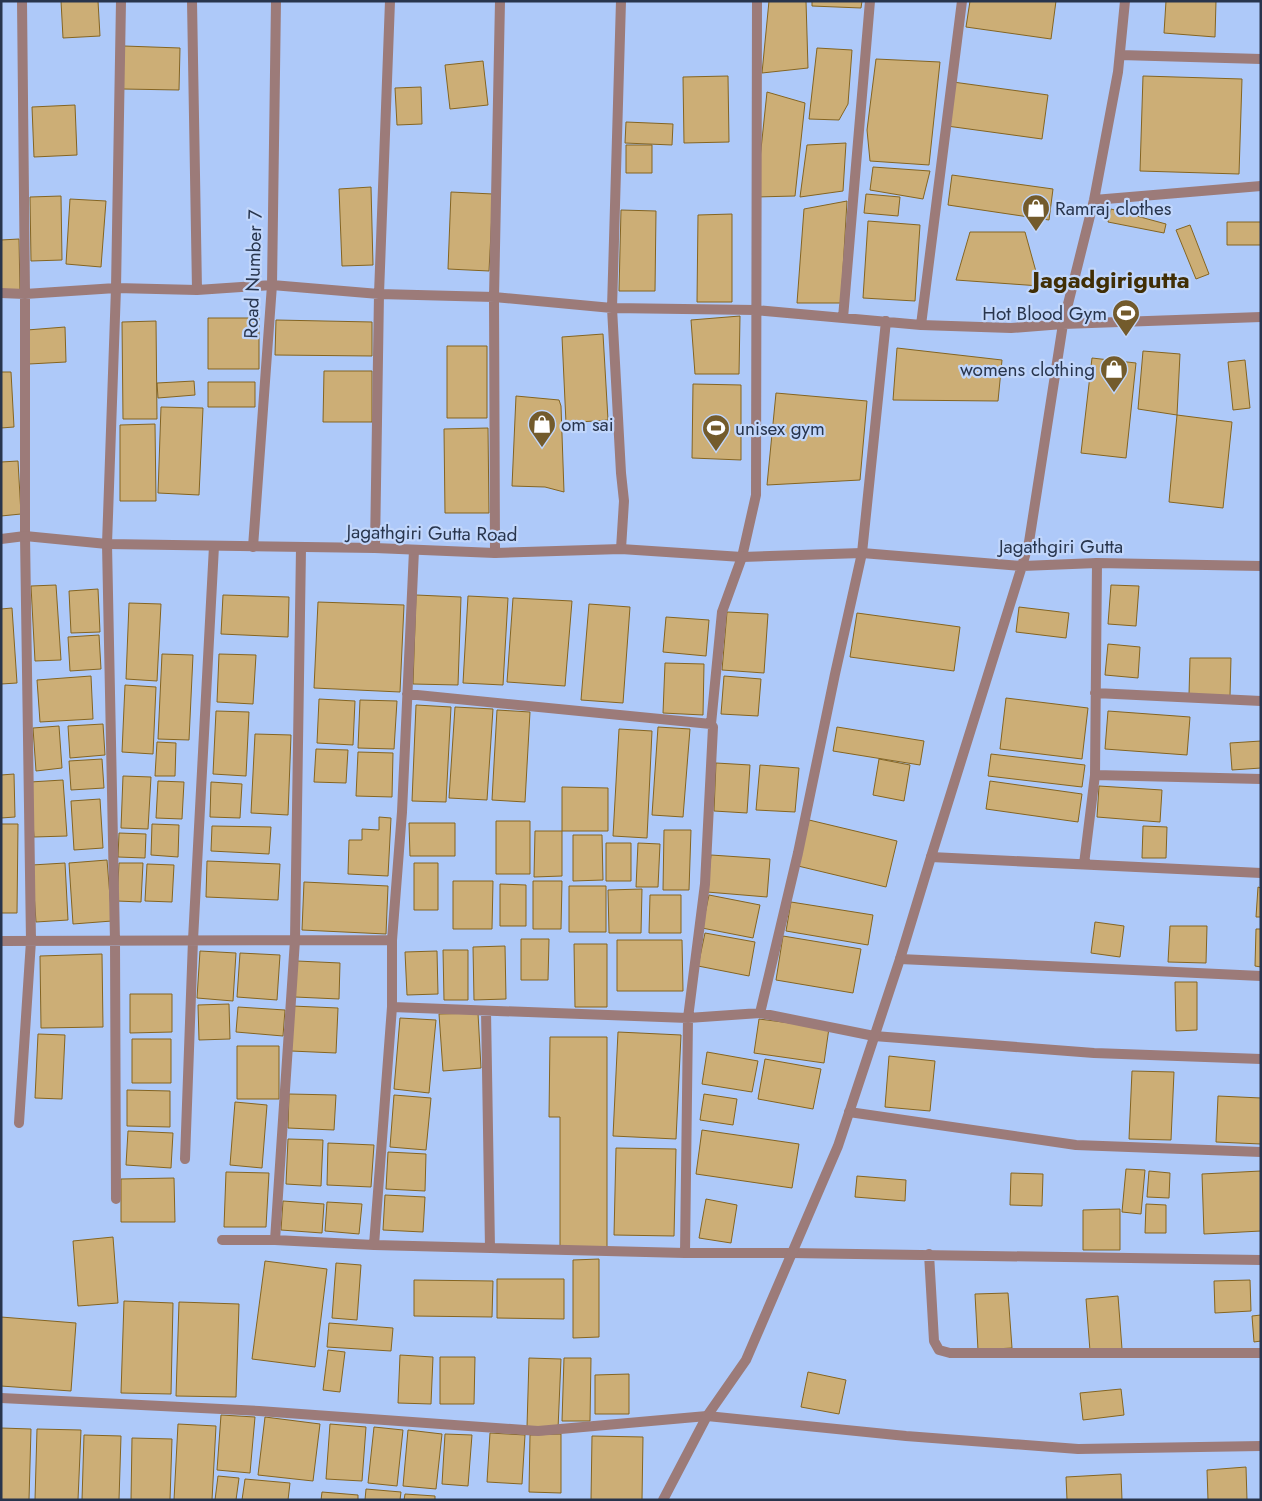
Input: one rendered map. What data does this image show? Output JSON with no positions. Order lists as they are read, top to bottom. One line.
{"streets":{"street":["Road Number 7","Jagathgiri Gutta Road","Jagathgiri Gutta"]},"crossings":[["Road Number 7","Jagathgiri Gutta Road"],["Jagathgiri Gutta Road","Jagathgiri Gutta"]],"districts":["Jagadgirigutta"],"places":{"shop":["Ramraj clothes","womens clothing","om sai"],"sports":["Hot Blood Gym","unisex gym"]}}
